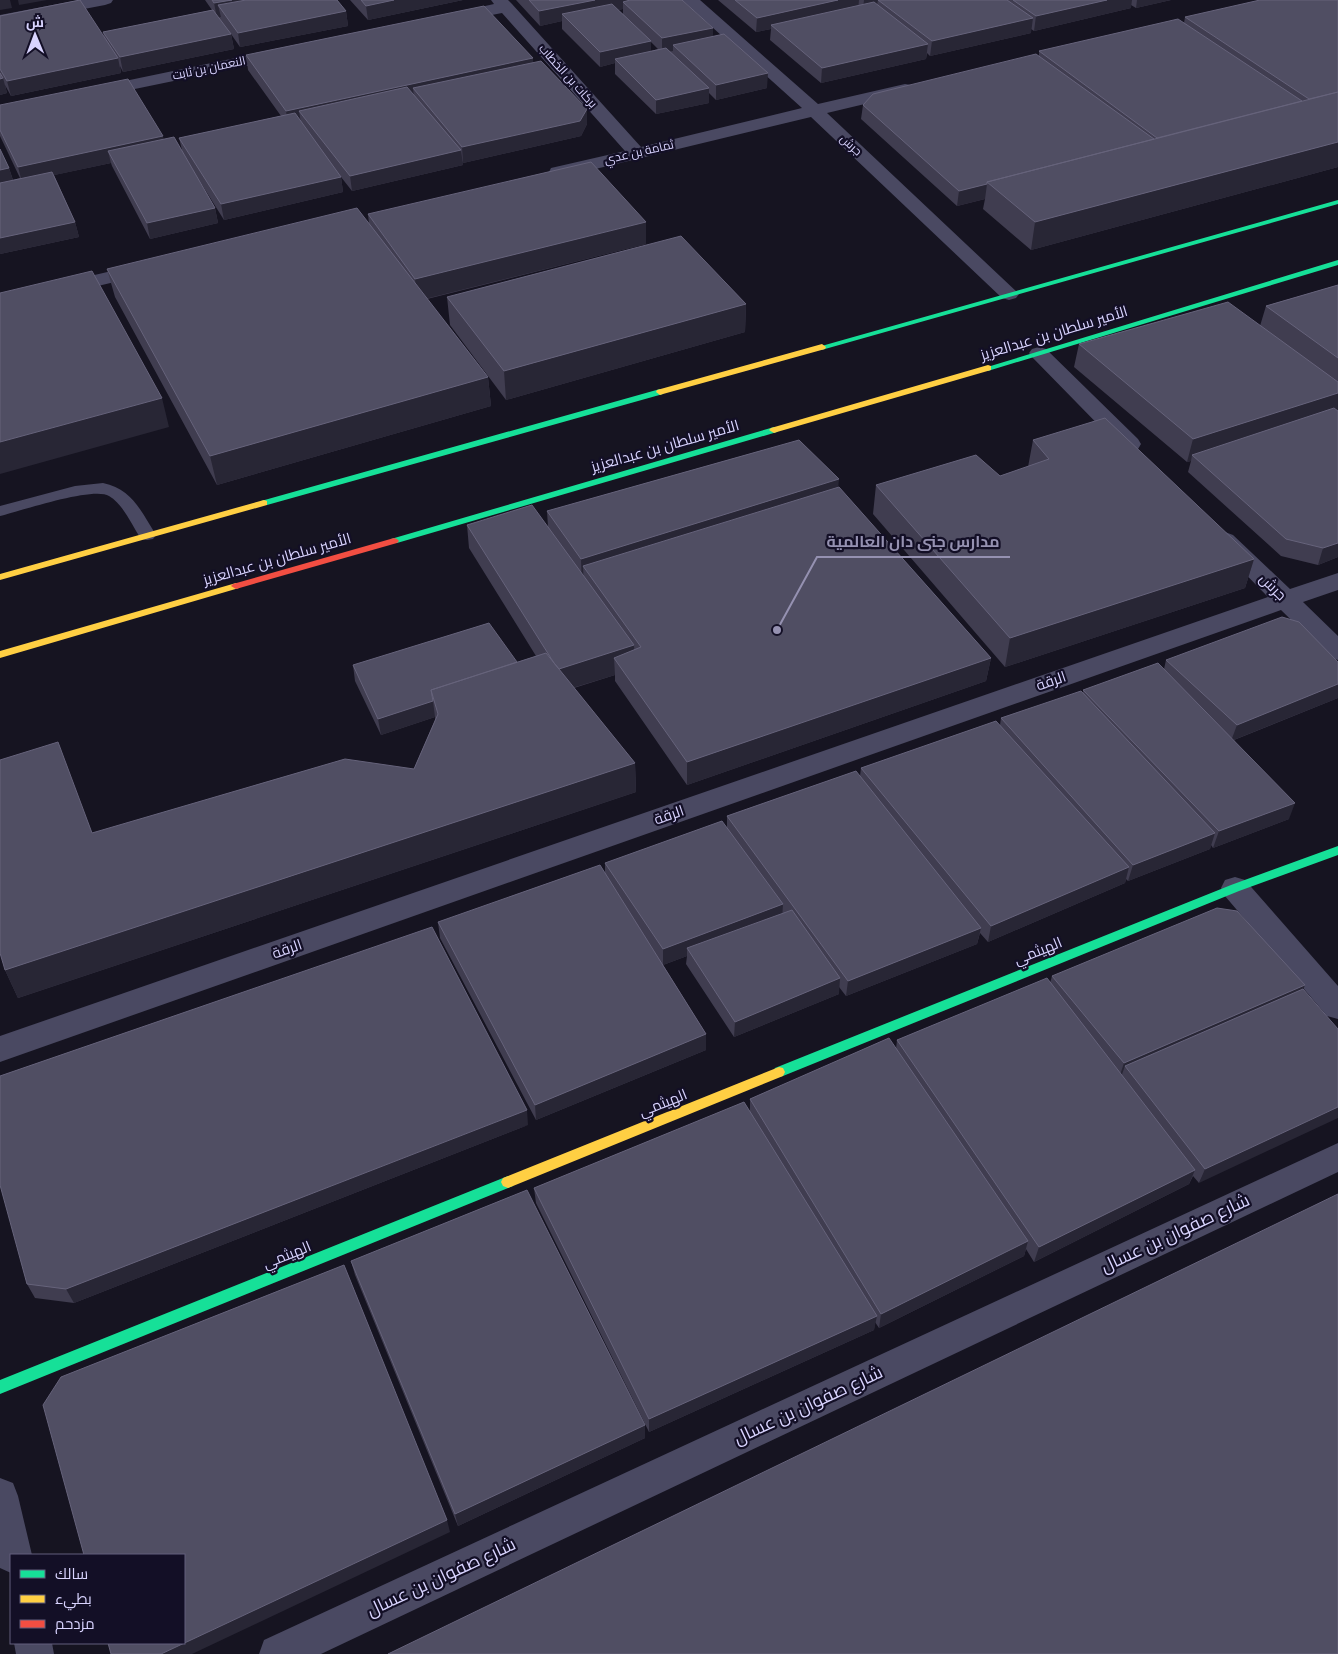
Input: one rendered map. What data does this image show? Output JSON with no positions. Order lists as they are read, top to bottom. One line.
{"streets":{"street":["النعمان بن ثابت","بركات بن الخطاب","جرش","ثمامة بن عدي","الأمير سلطان بن عبدالعزيز","الرقة","الهيثمي","شارع صفوان بن عسال"]},"crossings":[["بركات بن الخطاب","ثمامة بن عدي"],["جرش","ثمامة بن عدي"],["جرش","الرقة"]],"places":["مدارس جنى دان العالمية"],"legend":["سالك","بطيء","مزدحم"],"north":"top"}
